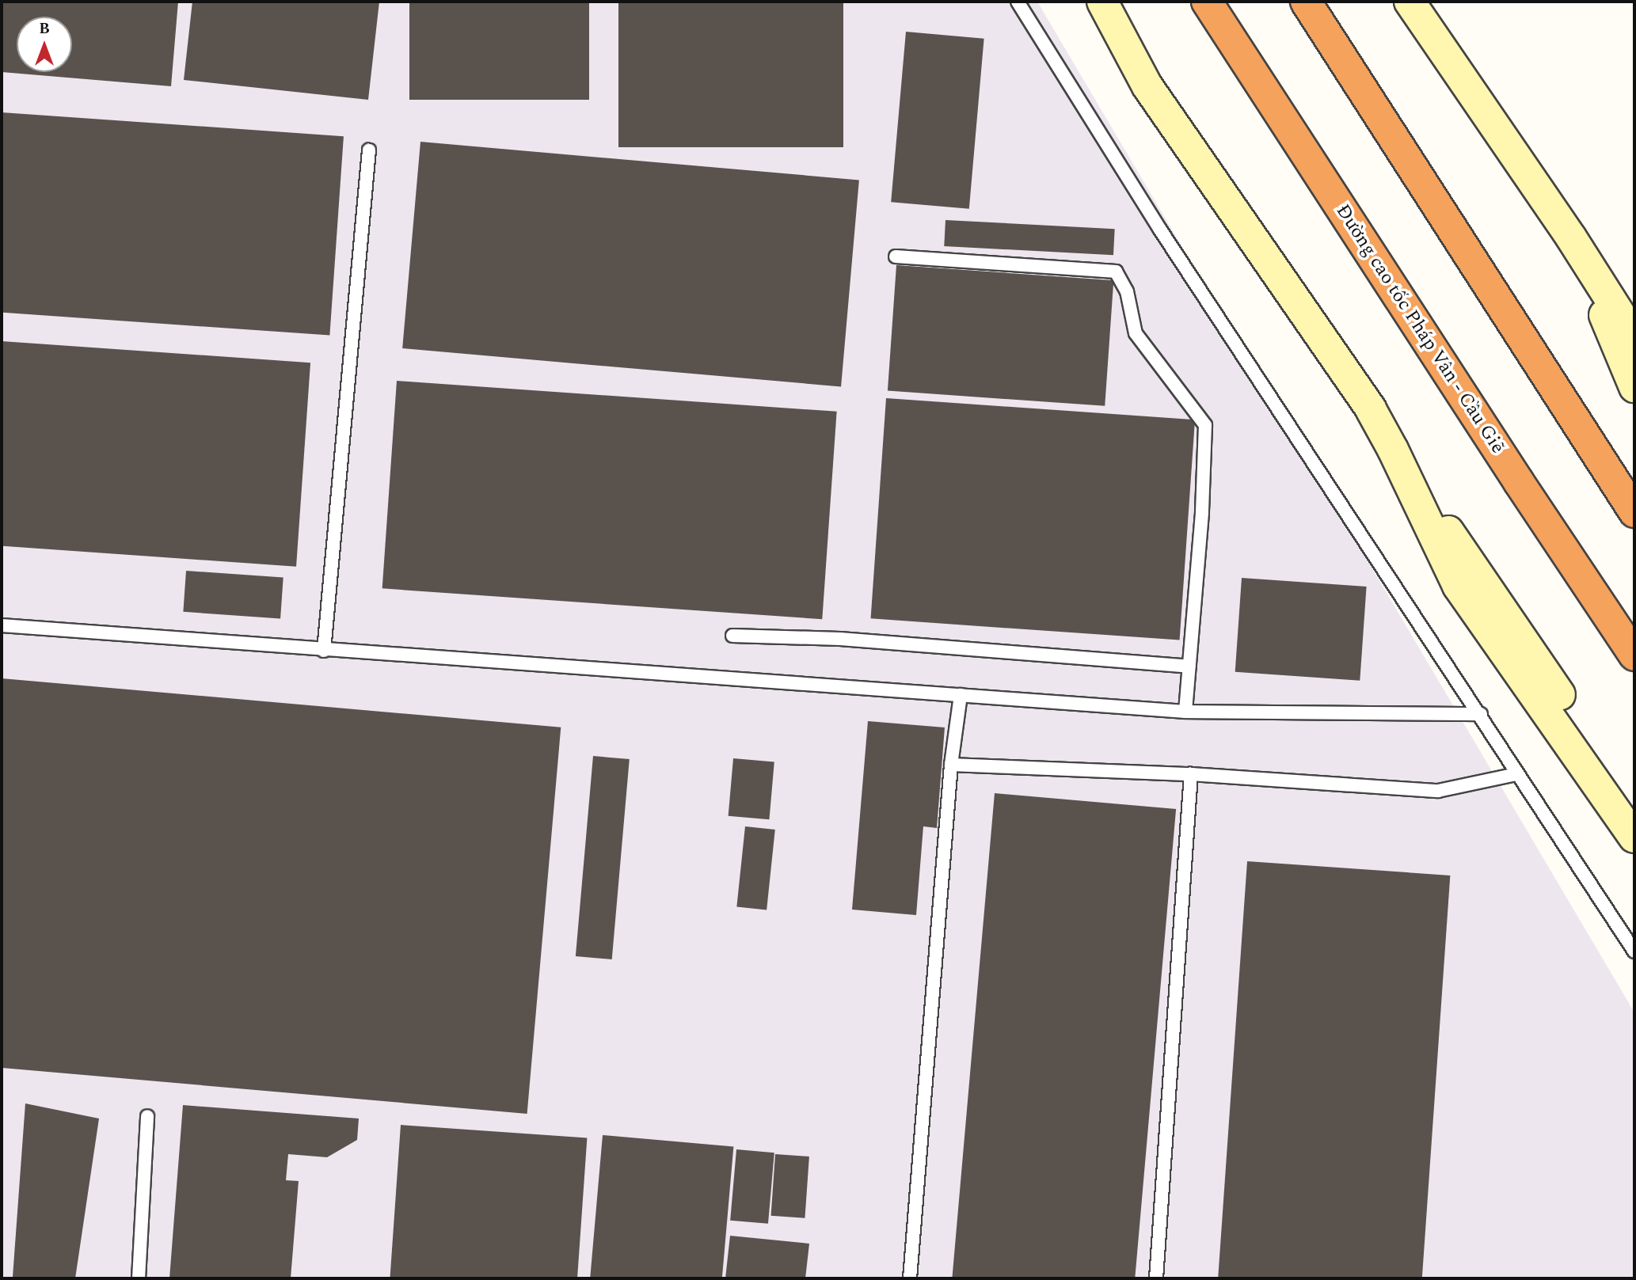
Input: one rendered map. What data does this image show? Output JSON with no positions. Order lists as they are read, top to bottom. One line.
{"streets":{"highway":["Đường cao tốc Pháp Vân - Cầu Giẽ"]},"north":"top"}
